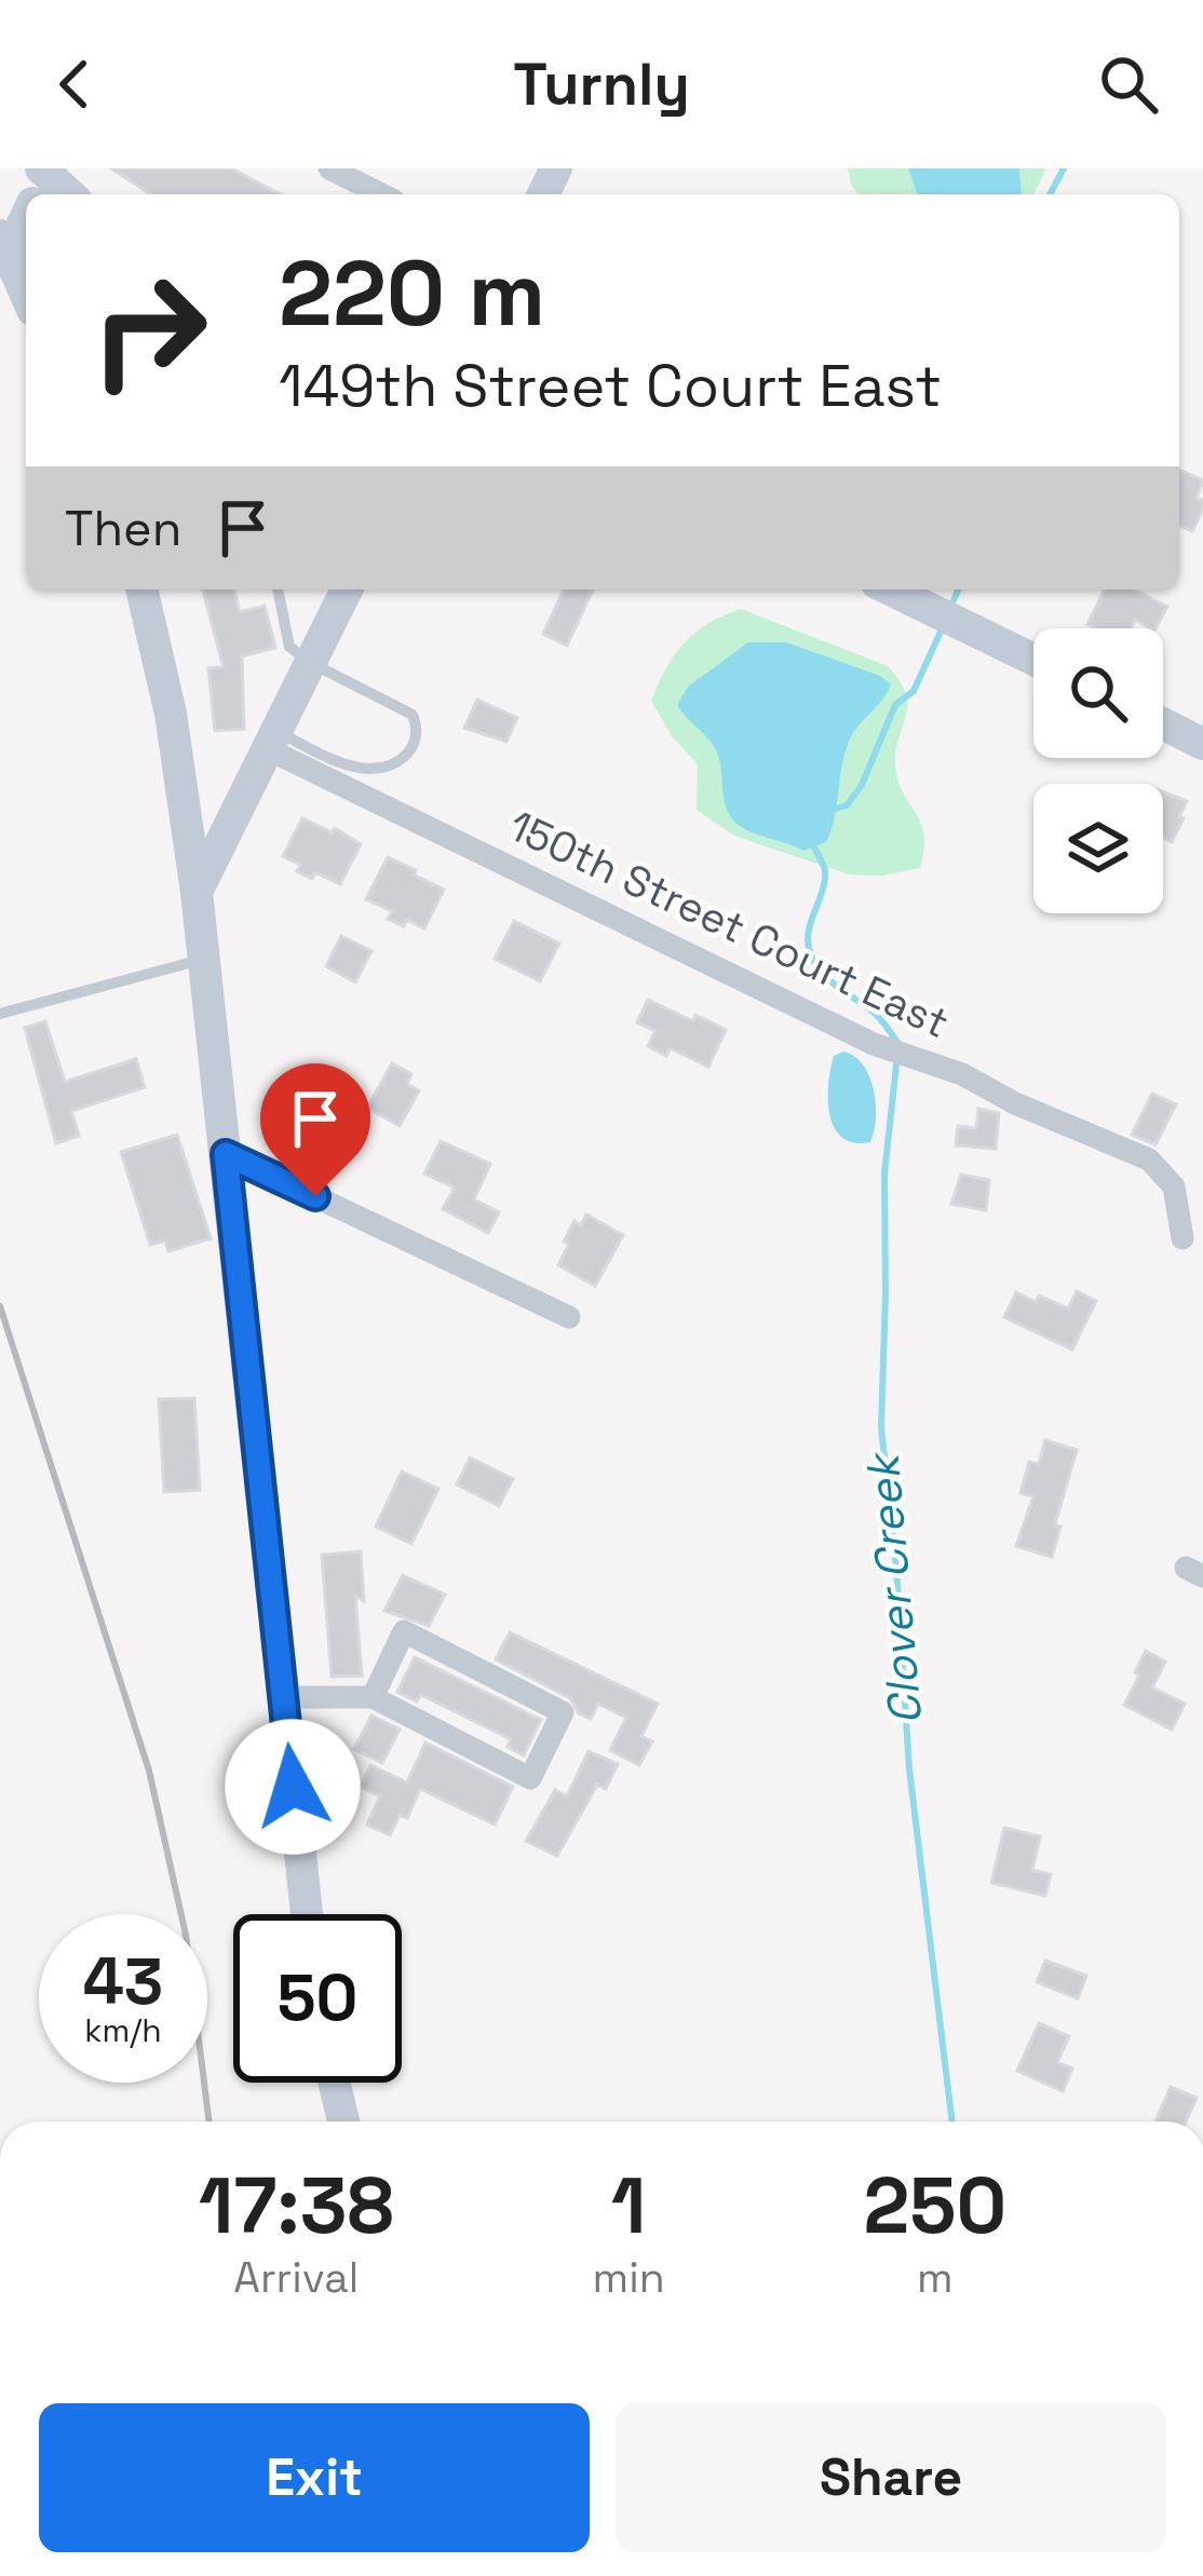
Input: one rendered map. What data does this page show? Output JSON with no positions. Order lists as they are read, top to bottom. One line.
{"streets":{"street":["150th Street Court East"]},"water":["Clover Creek"],"page":{"header":"Turnly","turn":["220 m","149th Street Court East"],"then":"Then","speed":"43 km/h","limit":"50","eta":["17:38","Arrival","1","min","250","m"],"buttons":["Exit","Share"]}}
